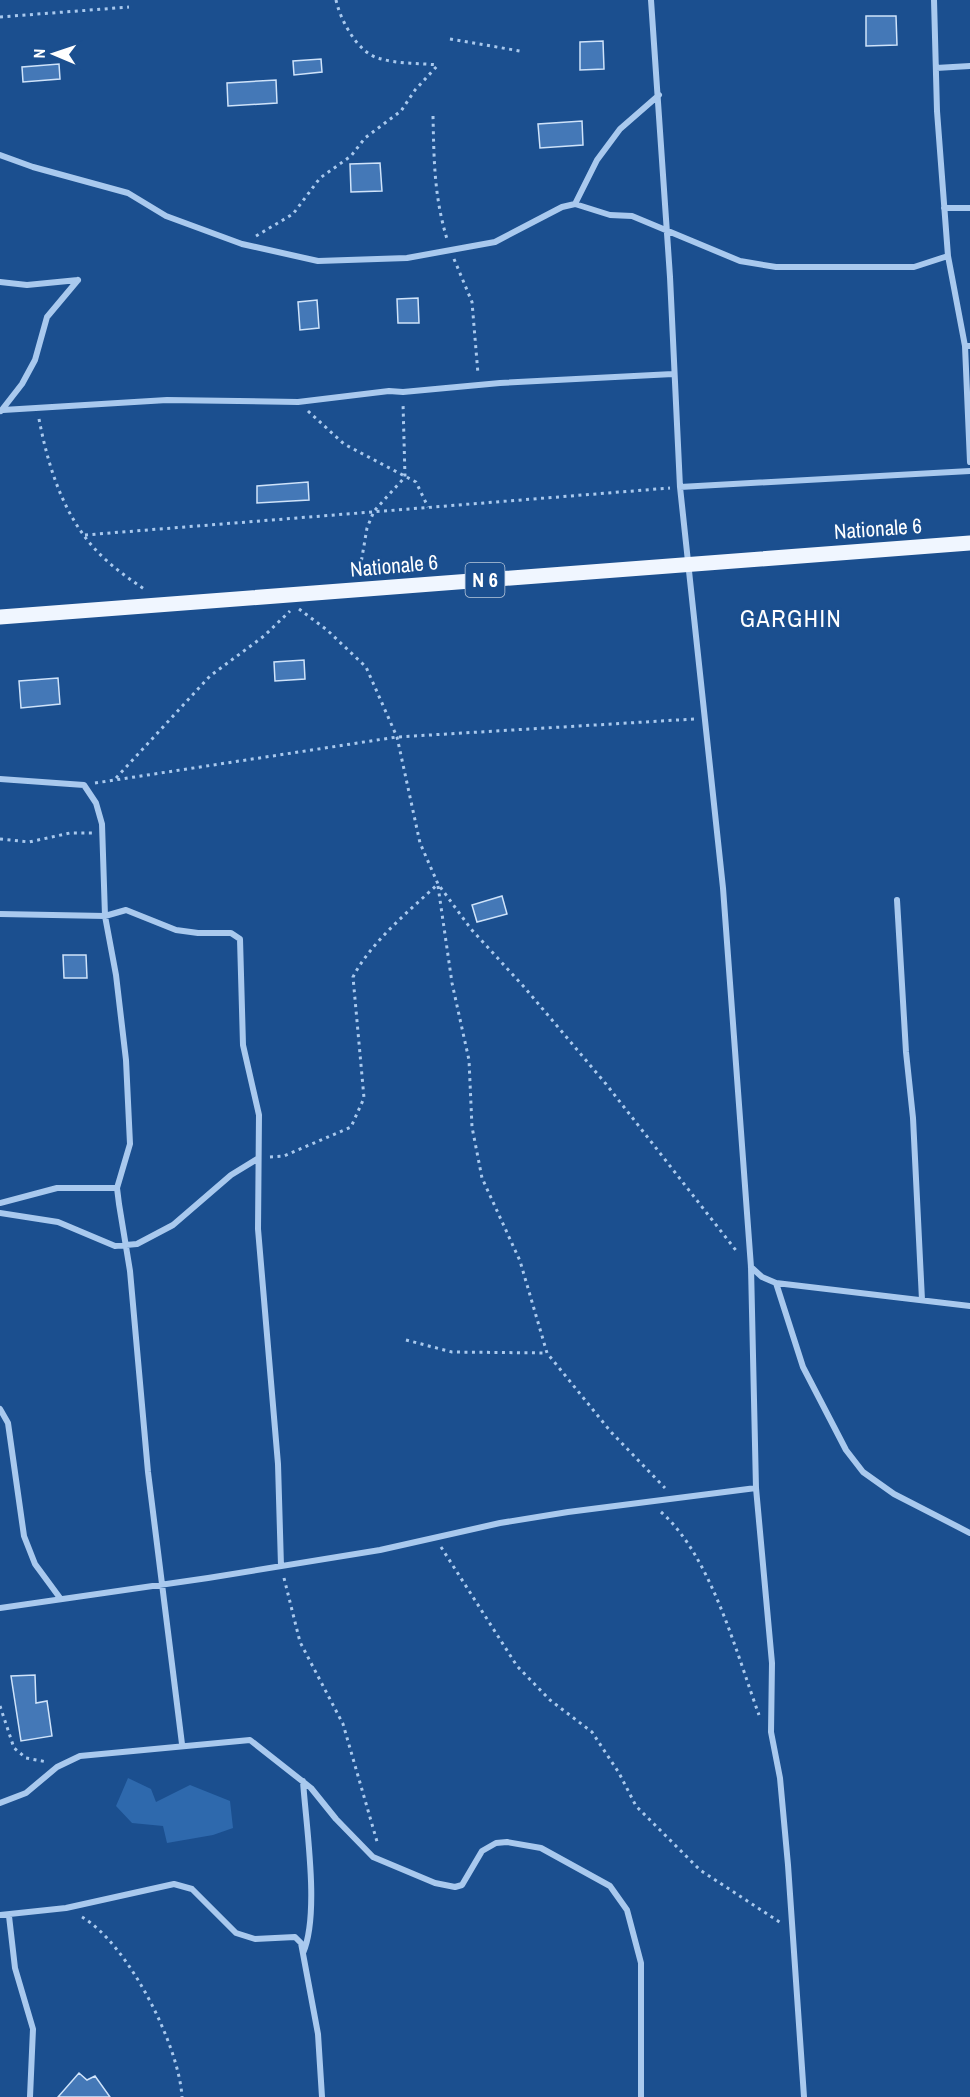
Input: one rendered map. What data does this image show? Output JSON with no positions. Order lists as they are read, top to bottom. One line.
{"streets":{"main road":["Nationale 6","N 6"]},"districts":["GARGHIN"],"north":"left"}
